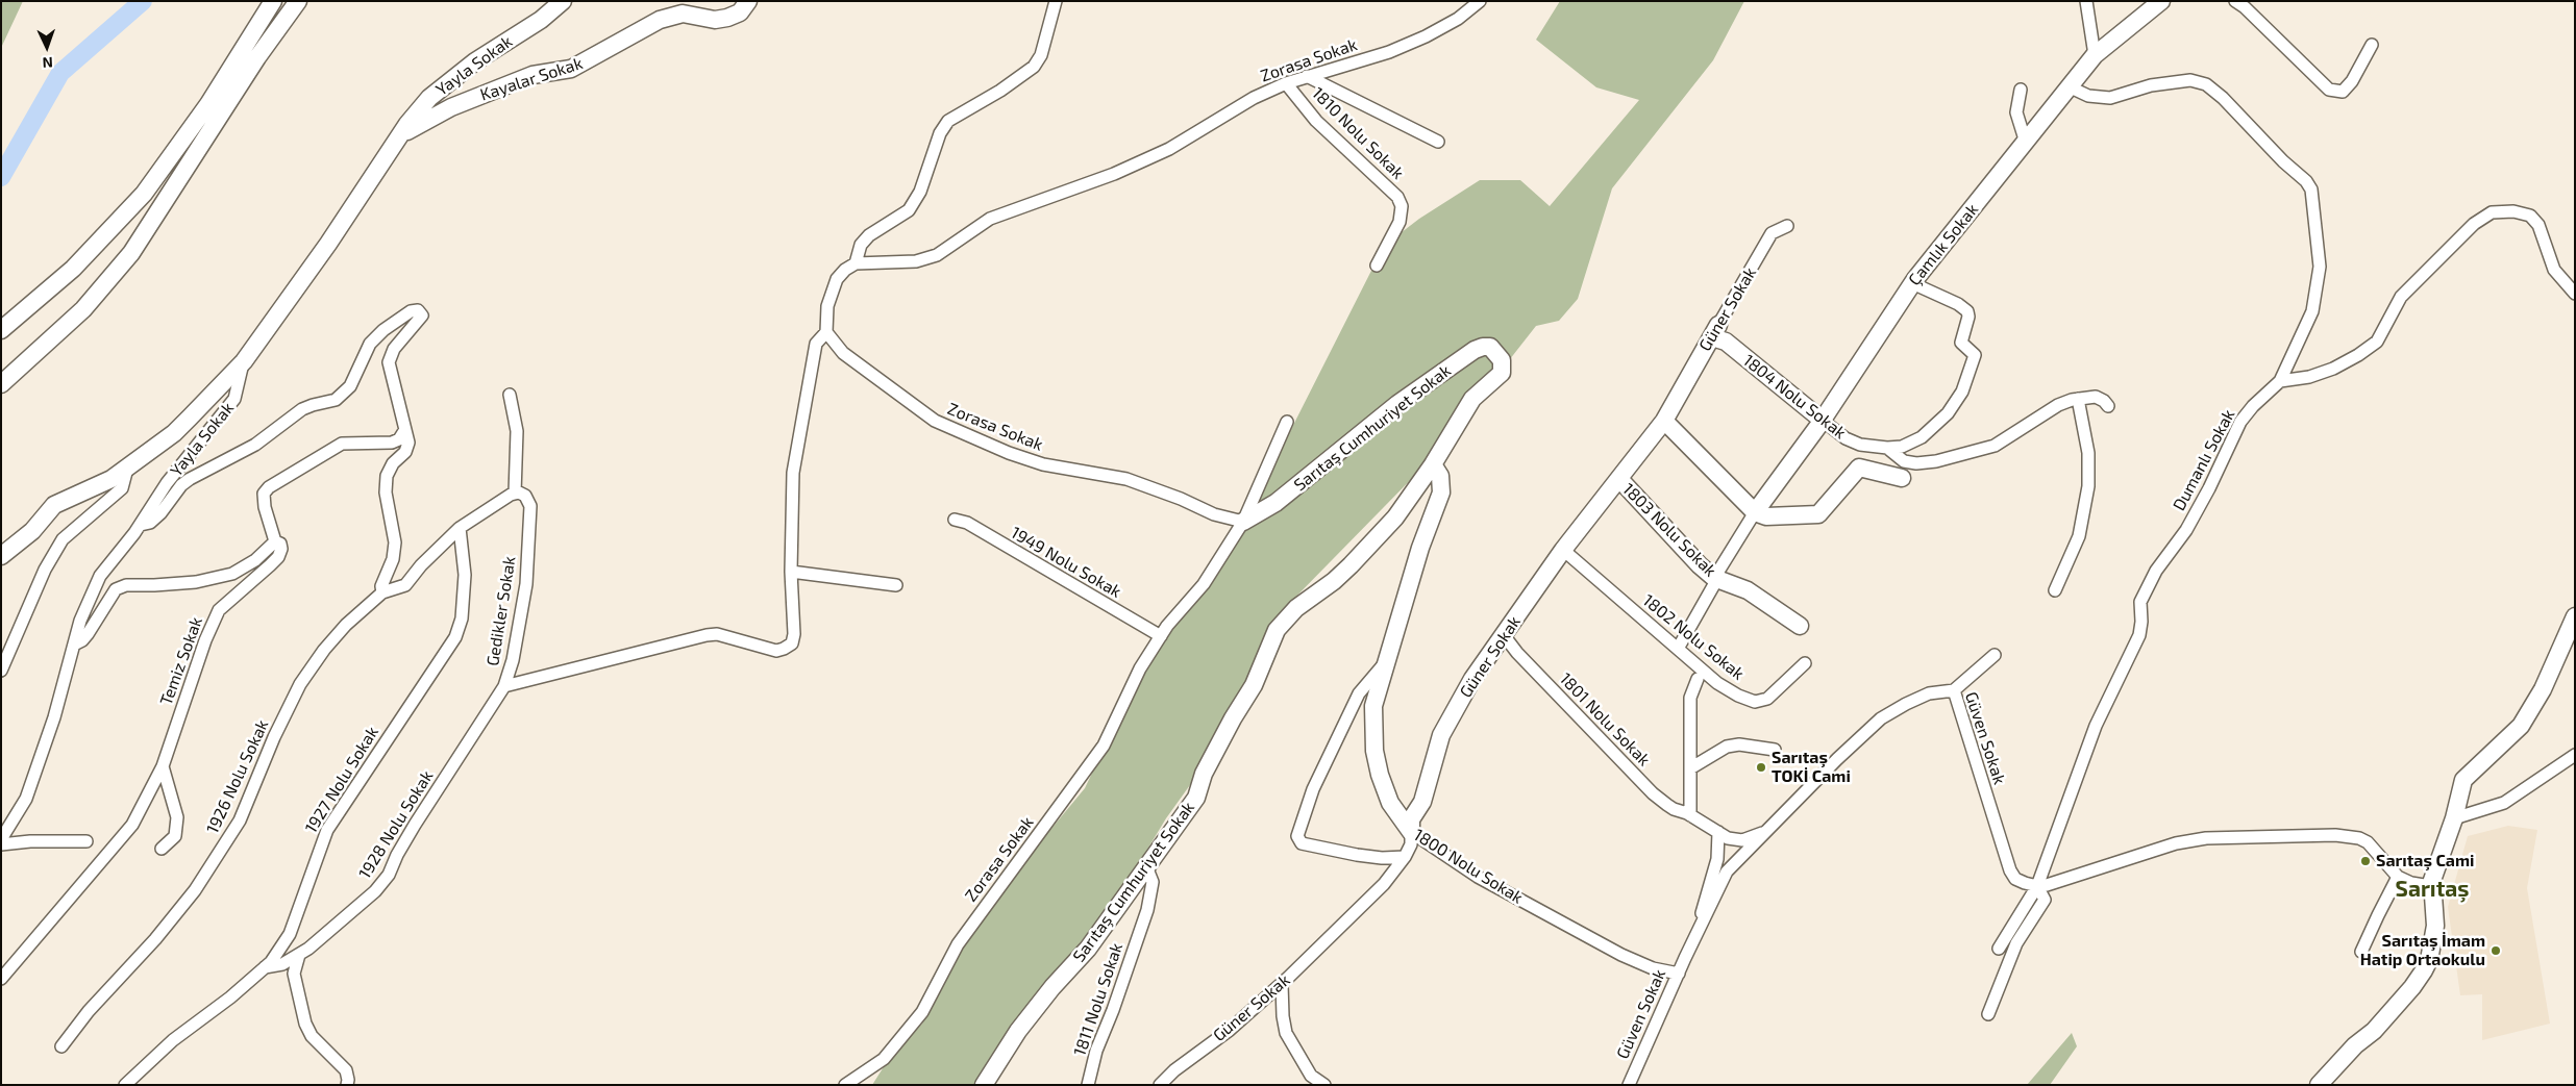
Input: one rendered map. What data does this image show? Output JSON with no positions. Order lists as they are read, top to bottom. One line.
{"streets":{"street":["Zorasa Sokak","Yayla Sokak","Kayalar Sokak","1810 Nolu Sokak","Çamlık Sokak","Güner Sokak","1804 Nolu Sokak","Sarıtaş Cumhuriyet Sokak","Dumanlı Sokak","1803 Nolu Sokak","1949 Nolu Sokak","Gedikler Sokak","1802 Nolu Sokak","Temiz Sokak","1801 Nolu Sokak","Güven Sokak","1926 Nolu Sokak","1927 Nolu Sokak","1928 Nolu Sokak","1800 Nolu Sokak","1811 Nolu Sokak"]},"crossings":[["Zorasa Sokak","1810 Nolu Sokak"],["Zorasa Sokak","Sarıtaş Cumhuriyet Sokak"],["Zorasa Sokak","1949 Nolu Sokak"],["Zorasa Sokak","Gedikler Sokak"],["Yayla Sokak","Kayalar Sokak"],["Çamlık Sokak","1804 Nolu Sokak"],["Çamlık Sokak","Dumanlı Sokak"],["Çamlık Sokak","1803 Nolu Sokak"],["Çamlık Sokak","1802 Nolu Sokak"],["Güner Sokak","1804 Nolu Sokak"],["Güner Sokak","1803 Nolu Sokak"],["Güner Sokak","1802 Nolu Sokak"],["Güner Sokak","1801 Nolu Sokak"],["Güner Sokak","1800 Nolu Sokak"],["Sarıtaş Cumhuriyet Sokak","1800 Nolu Sokak"],["Sarıtaş Cumhuriyet Sokak","1811 Nolu Sokak"],["Dumanlı Sokak","Güven Sokak"],["Gedikler Sokak","1928 Nolu Sokak"],["1801 Nolu Sokak","Güven Sokak"],["Güven Sokak","1800 Nolu Sokak"],["1927 Nolu Sokak","1928 Nolu Sokak"]],"districts":["Sarıtaş"],"places":["Sarıtaş TOKİ Cami","Sarıtaş Cami","Sarıtaş İmam Hatip Ortaokulu"],"north":"bottom"}
